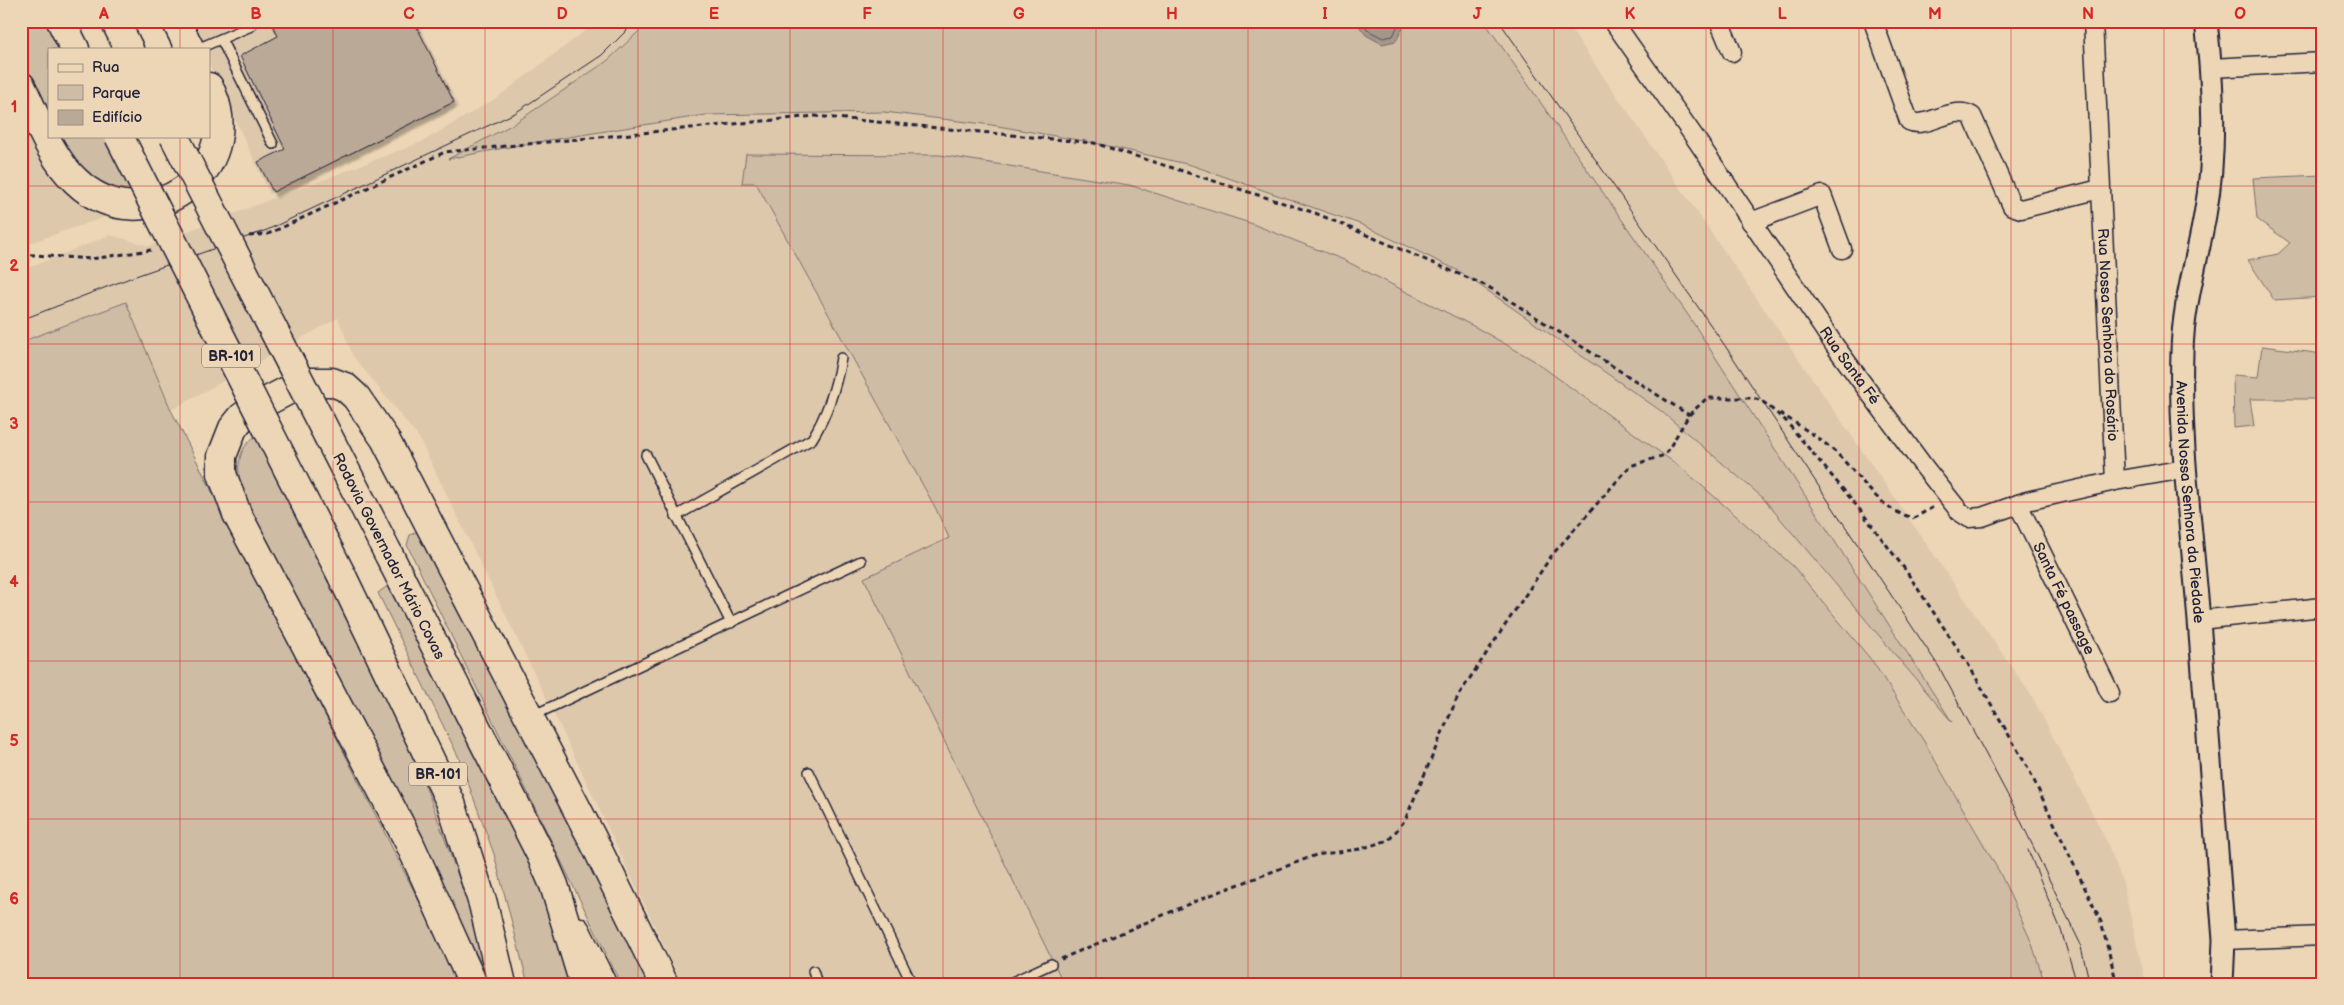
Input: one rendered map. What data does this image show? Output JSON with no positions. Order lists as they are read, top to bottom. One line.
{"streets":{"main road":["BR-101","Rodovia Governador Mário Covas"],"street":["Rua Nossa Senhora do Rosário","Rua Santa Fé","Avenida Nossa Senhora da Piedade","Santa Fé passage"]},"crossings":[["Rua Nossa Senhora do Rosário","Rua Santa Fé"],["BR-101","Rodovia Governador Mário Covas"],["Rua Santa Fé","Avenida Nossa Senhora da Piedade"],["Rua Santa Fé","Santa Fé passage"]],"legend":["Rua","Parque","Edifício"],"grid":{"columns":["A","B","C","D","E","F","G","H","I","J","K","L","M","N","O"],"rows":["1","2","3","4","5","6"]}}
